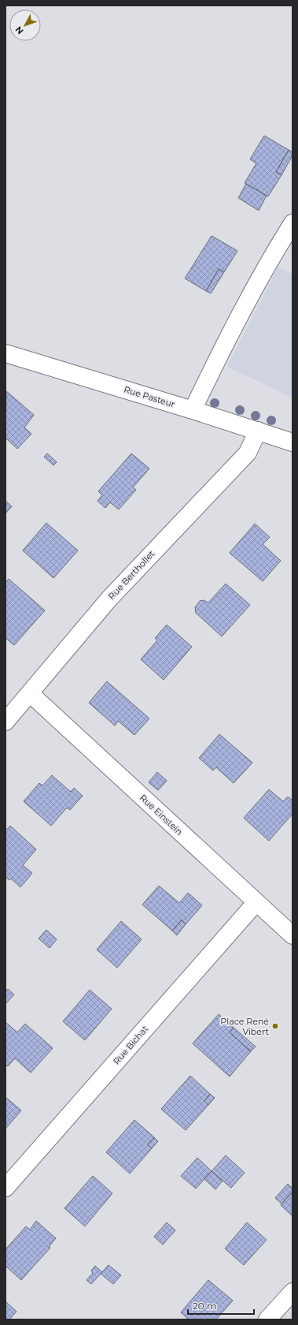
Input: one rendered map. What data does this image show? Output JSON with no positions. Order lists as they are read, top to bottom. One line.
{"streets":{"street":["Rue Pasteur","Rue Berthollet","Rue Einstein","Rue Bichat"]},"crossings":[["Rue Pasteur","Rue Berthollet"],["Rue Berthollet","Rue Einstein"],["Rue Einstein","Rue Bichat"]],"places":["Place René Vibert"],"scale_bar":"20 m","north":"bottom left"}
